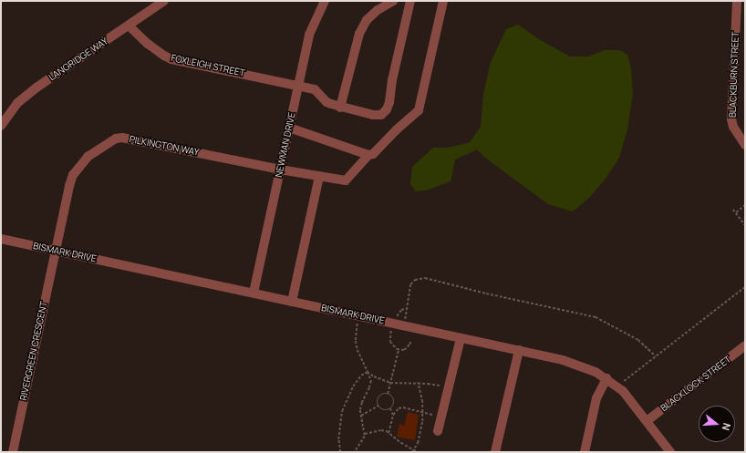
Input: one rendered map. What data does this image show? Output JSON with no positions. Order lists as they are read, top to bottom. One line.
{"streets":{"street":["LANGRIDGE WAY","FOXLEIGH STREET","BLACKBURN STREET","NEWMAN DRIVE","PILKINGTON WAY","BISMARK DRIVE","RIVERGREEN CRESCENT","BLACKLOCK STREET"]},"crossings":[["LANGRIDGE WAY","FOXLEIGH STREET"],["FOXLEIGH STREET","NEWMAN DRIVE"],["NEWMAN DRIVE","PILKINGTON WAY"],["NEWMAN DRIVE","BISMARK DRIVE"],["PILKINGTON WAY","BISMARK DRIVE"],["PILKINGTON WAY","RIVERGREEN CRESCENT"],["BISMARK DRIVE","RIVERGREEN CRESCENT"],["BISMARK DRIVE","BLACKLOCK STREET"]],"north":"right"}
